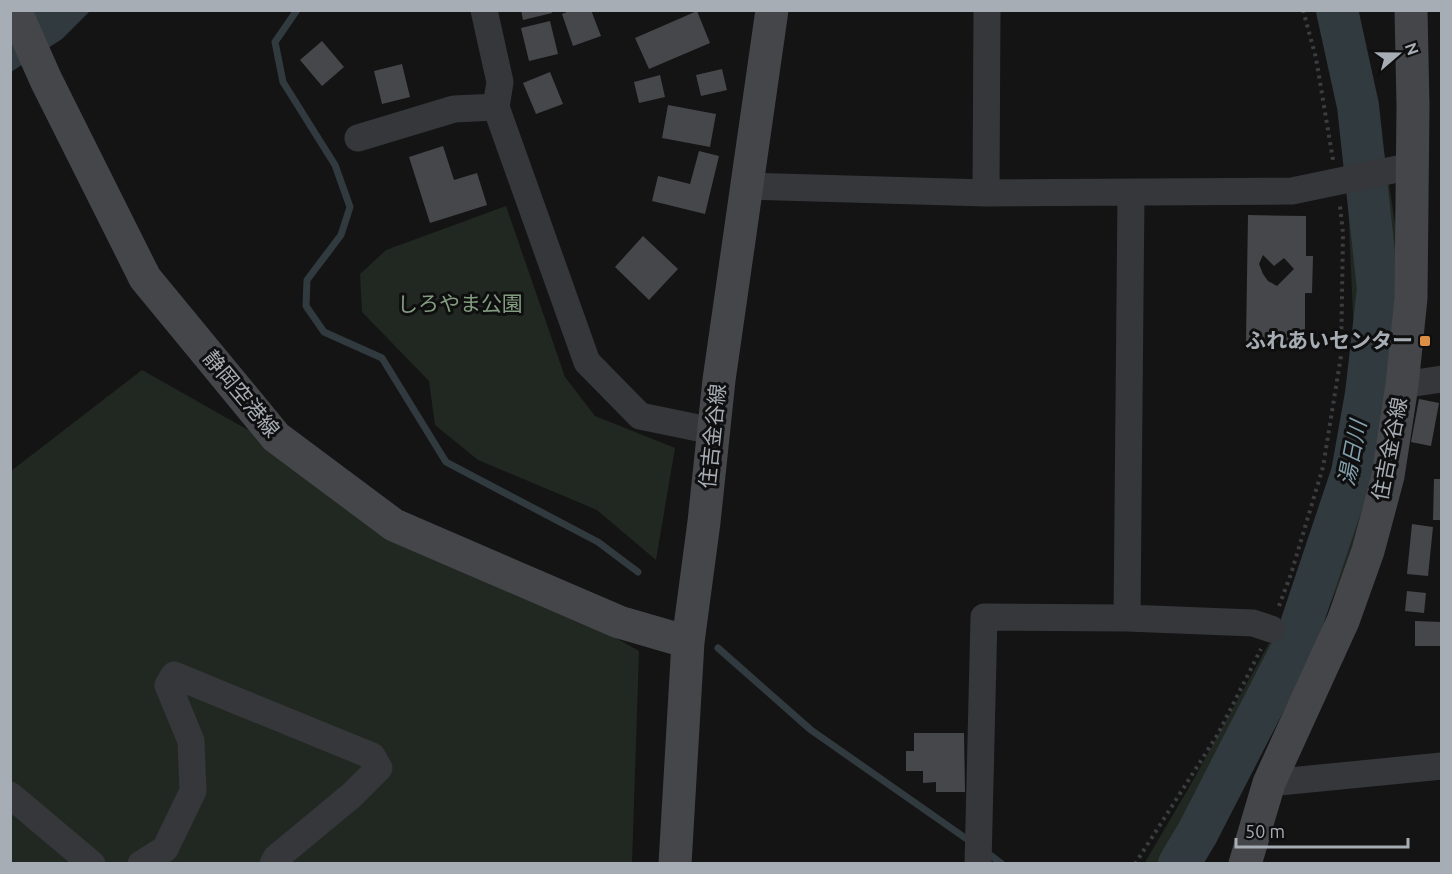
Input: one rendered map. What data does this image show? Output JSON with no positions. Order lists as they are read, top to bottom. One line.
{"streets":{"main road":["静岡空港線","住吉金谷線"]},"crossings":[["静岡空港線","住吉金谷線"]],"water":["湯日川"],"parks":["しろやま公園"],"places":{"transit":["ふれあいセンター"]},"scale_bar":"50 m","north":"right"}
